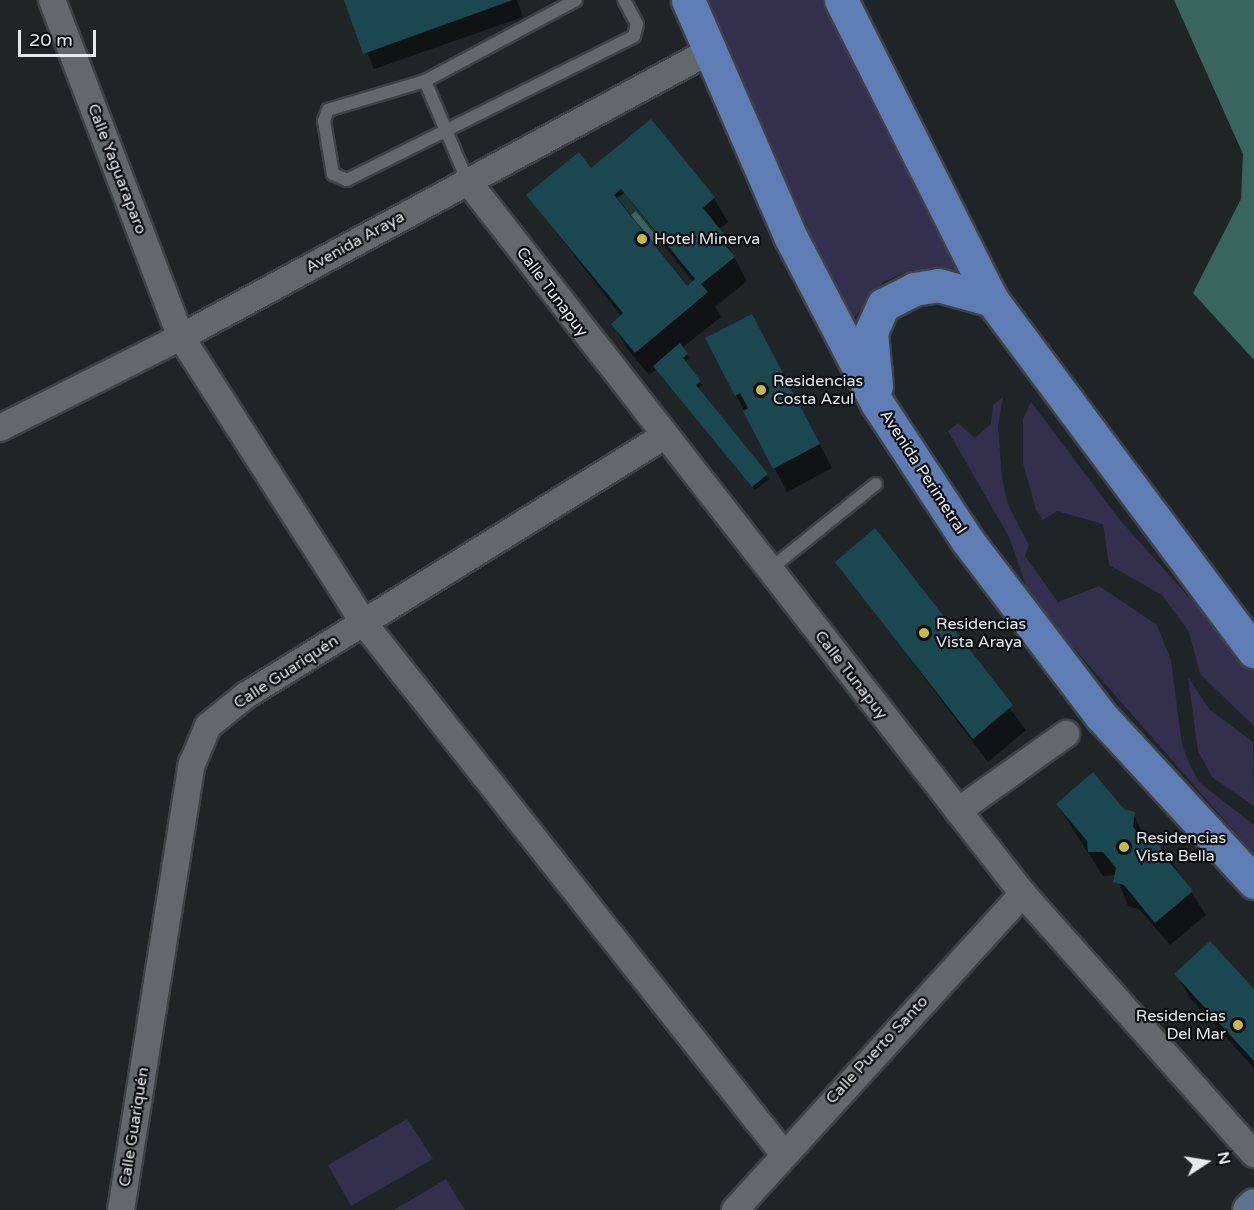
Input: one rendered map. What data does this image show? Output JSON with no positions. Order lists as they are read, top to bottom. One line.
{"streets":{"main road":["Avenida Perimetral"],"street":["Calle Yaguaraparo","Avenida Araya","Calle Tunapuy","Calle Guariquén","Calle Puerto Santo"]},"crossings":[["Calle Yaguaraparo","Avenida Araya"],["Calle Yaguaraparo","Calle Guariquén"],["Calle Yaguaraparo","Calle Puerto Santo"],["Avenida Araya","Calle Tunapuy"],["Avenida Araya","Avenida Perimetral"],["Calle Tunapuy","Calle Guariquén"],["Calle Tunapuy","Calle Puerto Santo"]],"places":["Hotel Minerva","Residencias Costa Azul","Residencias Vista Araya","Residencias Vista Bella","Residencias Del Mar"],"scale_bar":"20 m","north":"right"}
